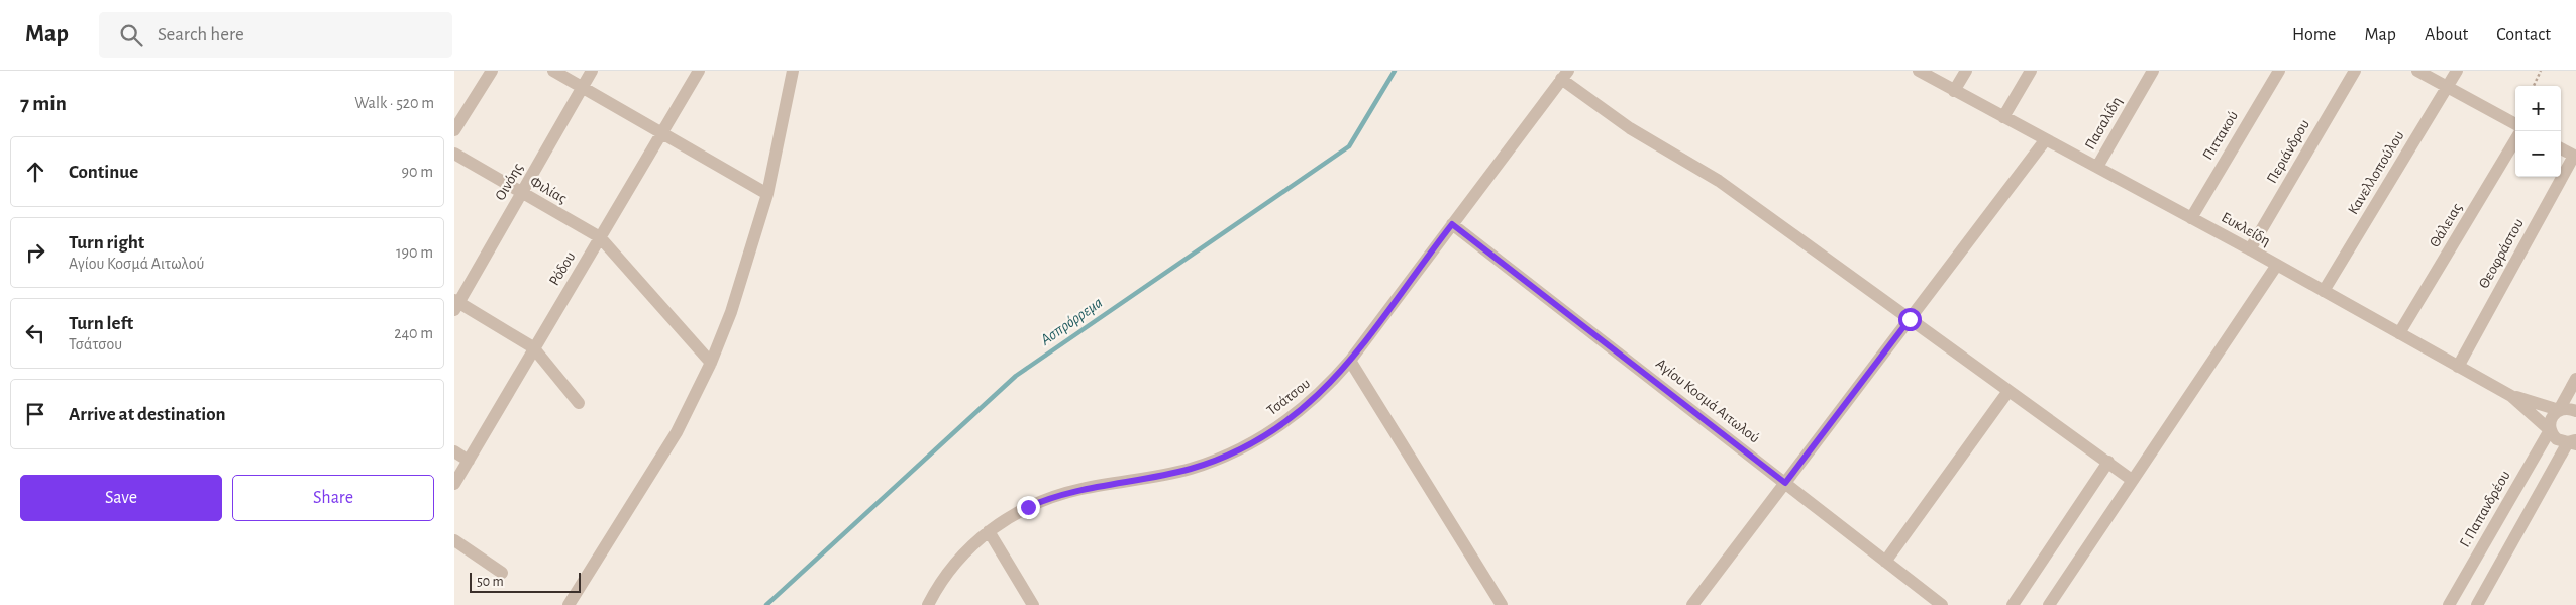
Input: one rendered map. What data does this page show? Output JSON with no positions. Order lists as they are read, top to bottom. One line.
{"streets":{"street":["Πασαλίδη","Πιττακού","Περιάνδρου","Κανελλοπούλου","Οινόης","Φιλίας","Θάλειας","Ευκλείδη","Θεοφράστου","Ρόδου","Τσάτσου","Αγίου Κοσμά Αιτωλού","Γ. Παπανδρέου"]},"crossings":[["Πασαλίδη","Ευκλείδη"],["Πιττακού","Ευκλείδη"],["Περιάνδρου","Ευκλείδη"],["Κανελλοπούλου","Ευκλείδη"],["Οινόης","Φιλίας"],["Φιλίας","Ρόδου"],["Θάλειας","Ευκλείδη"],["Ευκλείδη","Θεοφράστου"],["Ευκλείδη","Γ. Παπανδρέου"],["Τσάτσου","Αγίου Κοσμά Αιτωλού"]],"water":["Ασπρόρρεμα"],"scale_bar":"50 m","page":{"header":"Map","search":"Search here","nav":["Home","Map","About","Contact"],"heading":["7 min","Walk · 520 m"],"map_buttons":["+","−"],"list":[["Continue","90 m"],["Turn right","Αγίου Κοσμά Αιτωλού","190 m"],["Turn left","Τσάτσου","240 m"],"Arrive at destination"],"buttons":["Save","Share"],"scale":"50 m"}}
